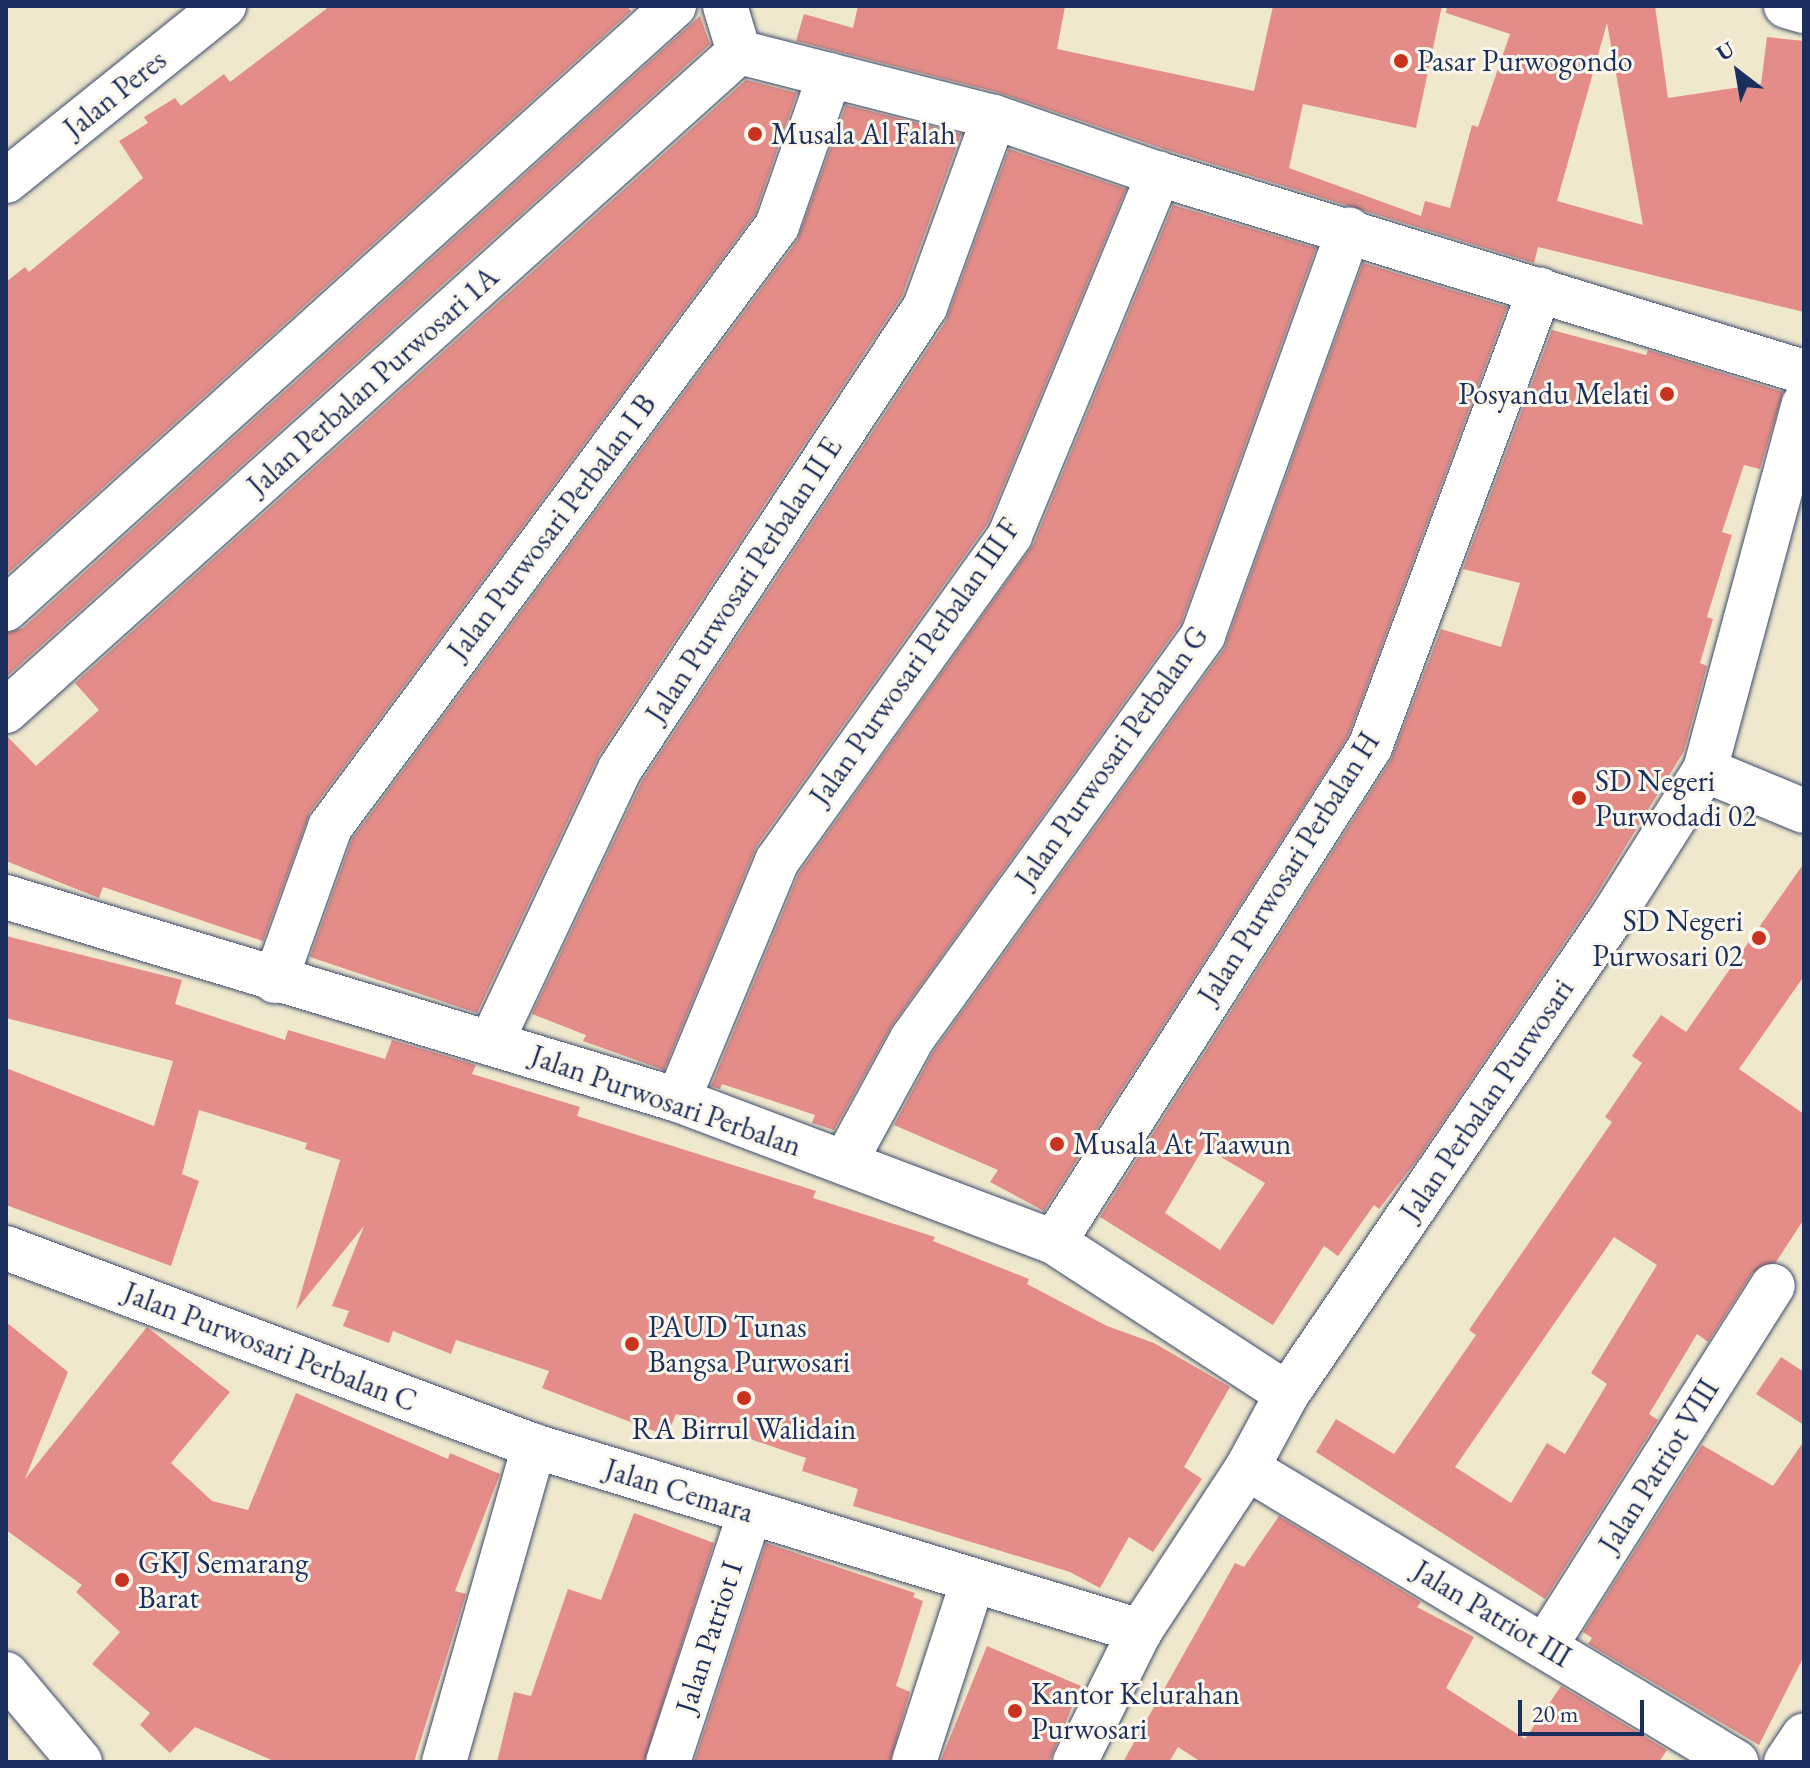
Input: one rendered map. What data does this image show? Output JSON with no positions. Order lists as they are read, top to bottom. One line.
{"streets":{"street":["Jalan Peres","Jalan Perbalan Purwosari 1A","Jalan Purwosari Perbalan I B","Jalan Purwosari Perbalan II E","Jalan Purwosari Perbalan III F","Jalan Purwosari Perbalan G","Jalan Purwosari Perbalan H","Jalan Perbalan Purwosari","Jalan Purwosari Perbalan","Jalan Purwosari Perbalan C","Jalan Patriot VIII","Jalan Cemara","Jalan Patriot III","Jalan Patriot I"]},"crossings":[["Jalan Purwosari Perbalan I B","Jalan Purwosari Perbalan"],["Jalan Purwosari Perbalan II E","Jalan Purwosari Perbalan"],["Jalan Purwosari Perbalan III F","Jalan Purwosari Perbalan"],["Jalan Purwosari Perbalan G","Jalan Purwosari Perbalan"],["Jalan Purwosari Perbalan H","Jalan Purwosari Perbalan"],["Jalan Perbalan Purwosari","Jalan Purwosari Perbalan"],["Jalan Perbalan Purwosari","Jalan Cemara"],["Jalan Perbalan Purwosari","Jalan Patriot III"],["Jalan Purwosari Perbalan C","Jalan Cemara"],["Jalan Patriot VIII","Jalan Patriot III"],["Jalan Cemara","Jalan Patriot I"]],"places":["Pasar Purwogondo","Musala Al Falah","Posyandu Melati","SD Negeri Purwodadi 02","SD Negeri Purwosari 02","Musala At Taawun","PAUD Tunas Bangsa Purwosari","RA Birrul Walidain","GKJ Semarang Barat","Kantor Kelurahan Purwosari"],"scale_bar":"20 m","north":"top left"}
